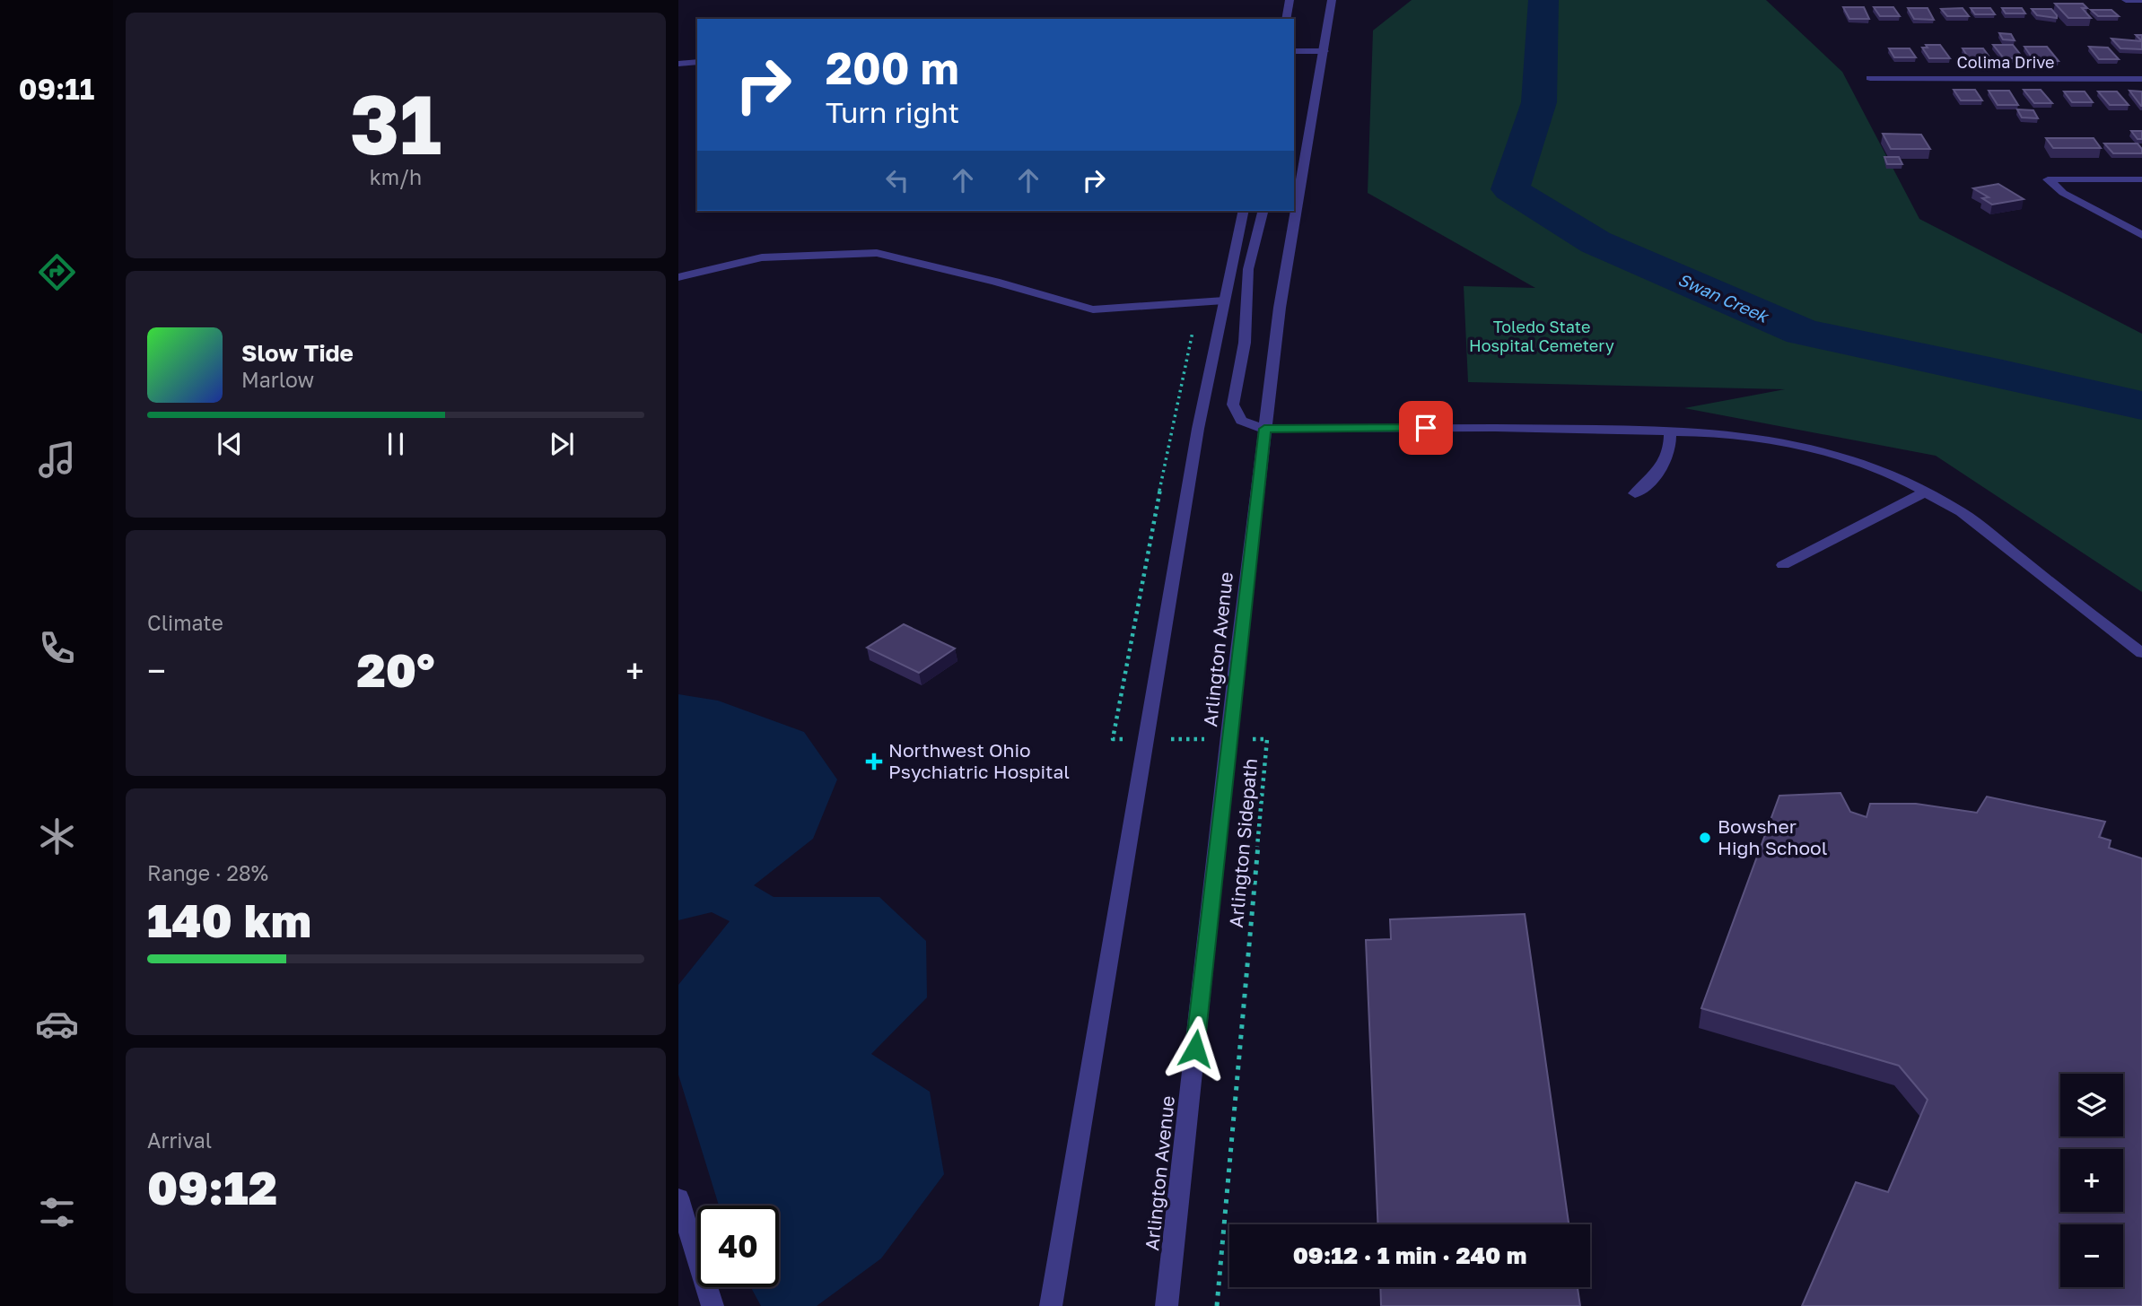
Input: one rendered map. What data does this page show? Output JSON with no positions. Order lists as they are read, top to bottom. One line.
{"streets":{"street":["Colima Drive","Arlington Avenue"],"path":["Arlington Sidepath"]},"crossings":[["Arlington Avenue","Arlington Sidepath"]],"water":["Swan Creek"],"parks":["Toledo State Hospital Cemetery"],"places":{"health":["Northwest Ohio Psychiatric Hospital"],"other":["Bowsher High School"]},"page":{"tabs":"09:11","tile":[["31","km/h"],"Climate",["Range · 28%","140 km"],["Arrival","09:12"]],"turn":["200 m","Turn right"],"song":["Slow Tide","Marlow"],"heat":["−","20°","+"],"map_buttons":["+","−"],"limit":"40","trip":"09:12 · 1 min · 240 m"}}
